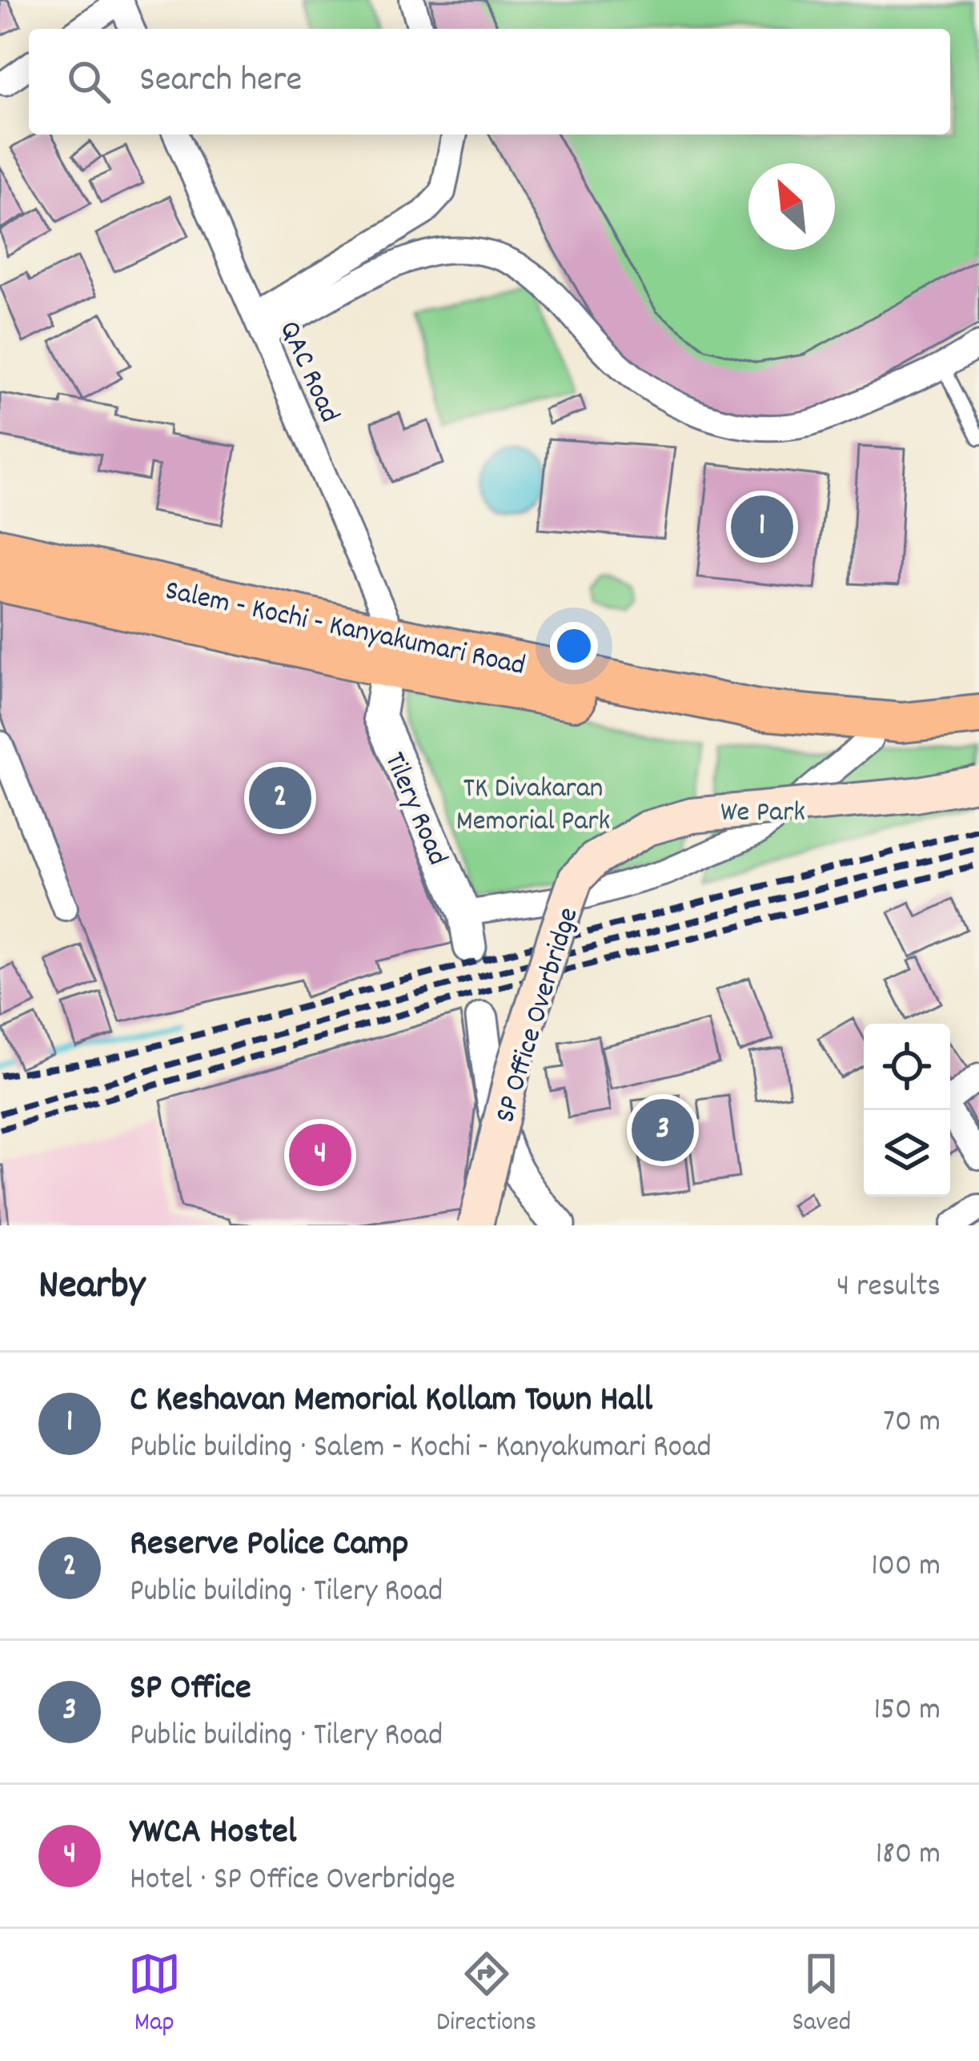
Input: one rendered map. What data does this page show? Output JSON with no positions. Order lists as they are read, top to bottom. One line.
{"streets":{"main road":["Salem - Kochi - Kanyakumari Road","SP Office Overbridge"],"street":["QAC Road","Tilery Road"]},"crossings":[["QAC Road","Salem - Kochi - Kanyakumari Road"],["QAC Road","Tilery Road"],["Salem - Kochi - Kanyakumari Road","Tilery Road"]],"parks":["TK Divakaran Memorial Park","We Park"],"north":"top left","page":{"search":"Search here","pins":["1","2","3","4"],"heading":["Nearby","4 results"],"list":[{"mark":"1","name":"C Keshavan Memorial Kollam Town Hall","note":"Public building · Salem - Kochi - Kanyakumari Road","value":"70 m"},{"mark":"2","name":"Reserve Police Camp","note":"Public building · Tilery Road","value":"100 m"},{"mark":"3","name":"SP Office","note":"Public building · Tilery Road","value":"150 m"},{"mark":"4","name":"YWCA Hostel","note":"Hotel · SP Office Overbridge","value":"180 m"}],"nav":["Map","Directions","Saved"]}}
